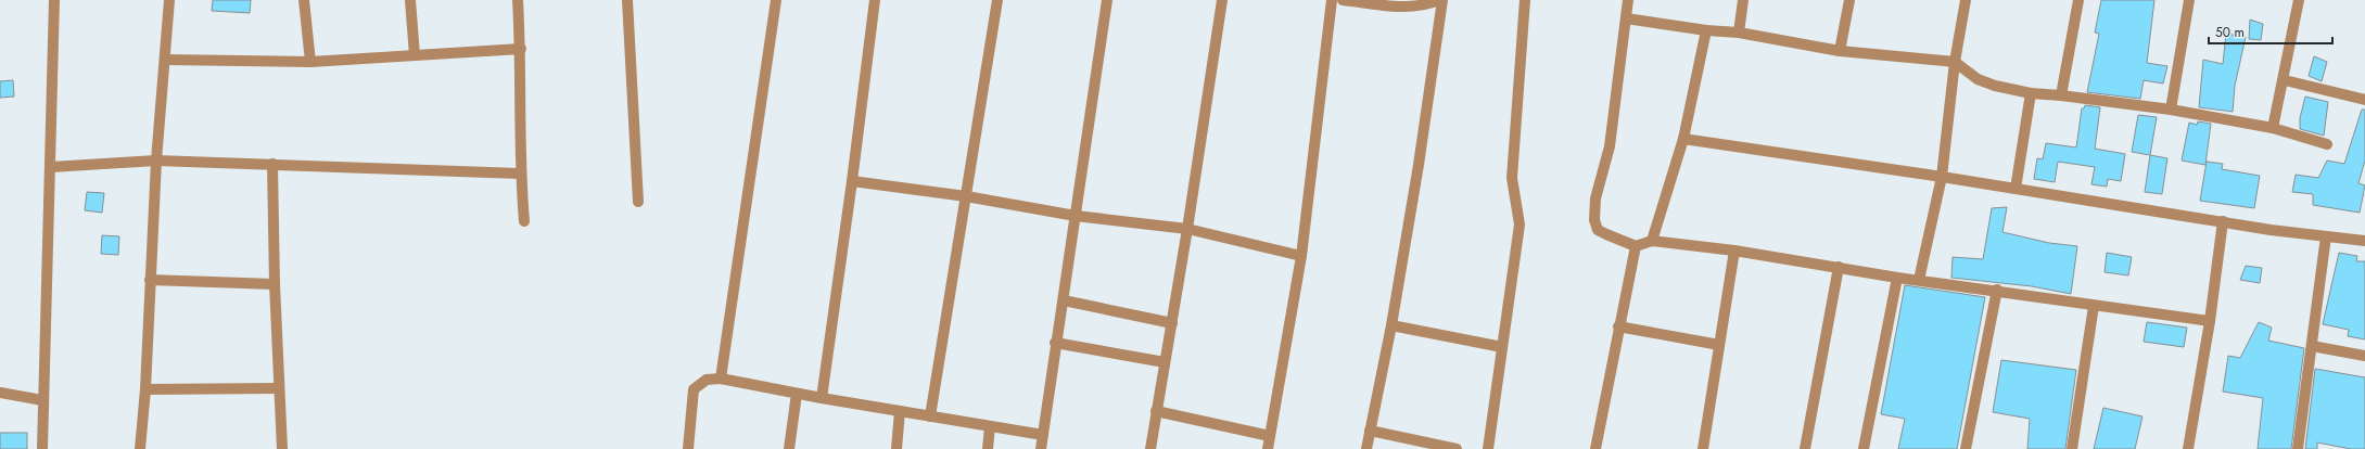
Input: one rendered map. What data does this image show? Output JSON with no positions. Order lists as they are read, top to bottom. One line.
{"scale_bar":"50 m"}
